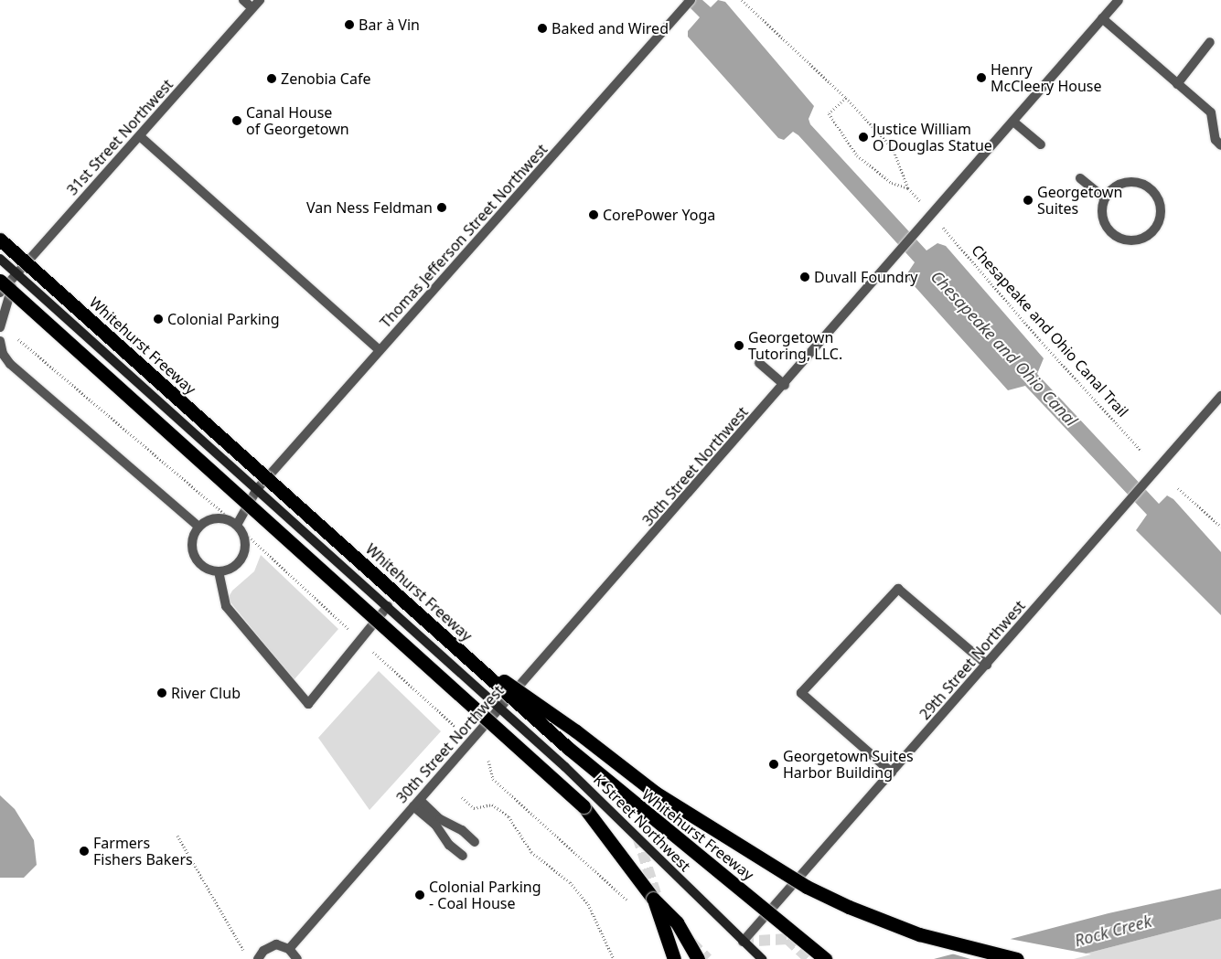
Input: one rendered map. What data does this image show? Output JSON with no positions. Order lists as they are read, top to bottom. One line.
{"streets":{"highway":["Whitehurst Freeway"],"main road":["K Street Northwest"],"street":["31st Street Northwest","Thomas Jefferson Street Northwest","30th Street Northwest","29th Street Northwest"],"path":["Chesapeake and Ohio Canal Trail"]},"crossings":[["31st Street Northwest","K Street Northwest"],["Thomas Jefferson Street Northwest","K Street Northwest"],["30th Street Northwest","K Street Northwest"],["29th Street Northwest","K Street Northwest"]],"water":["Chesapeake and Ohio Canal","Rock Creek"],"places":["Bar à Vin","Baked and Wired","Henry McCleery House","Zenobia Cafe","Canal House of Georgetown","Justice William O Douglas Statue","Georgetown Suites","Van Ness Feldman","CorePower Yoga","Duvall Foundry","Colonial Parking","Georgetown Tutoring, LLC.","River Club","Georgetown Suites Harbor Building","Farmers Fishers Bakers","Colonial Parking - Coal House"]}
